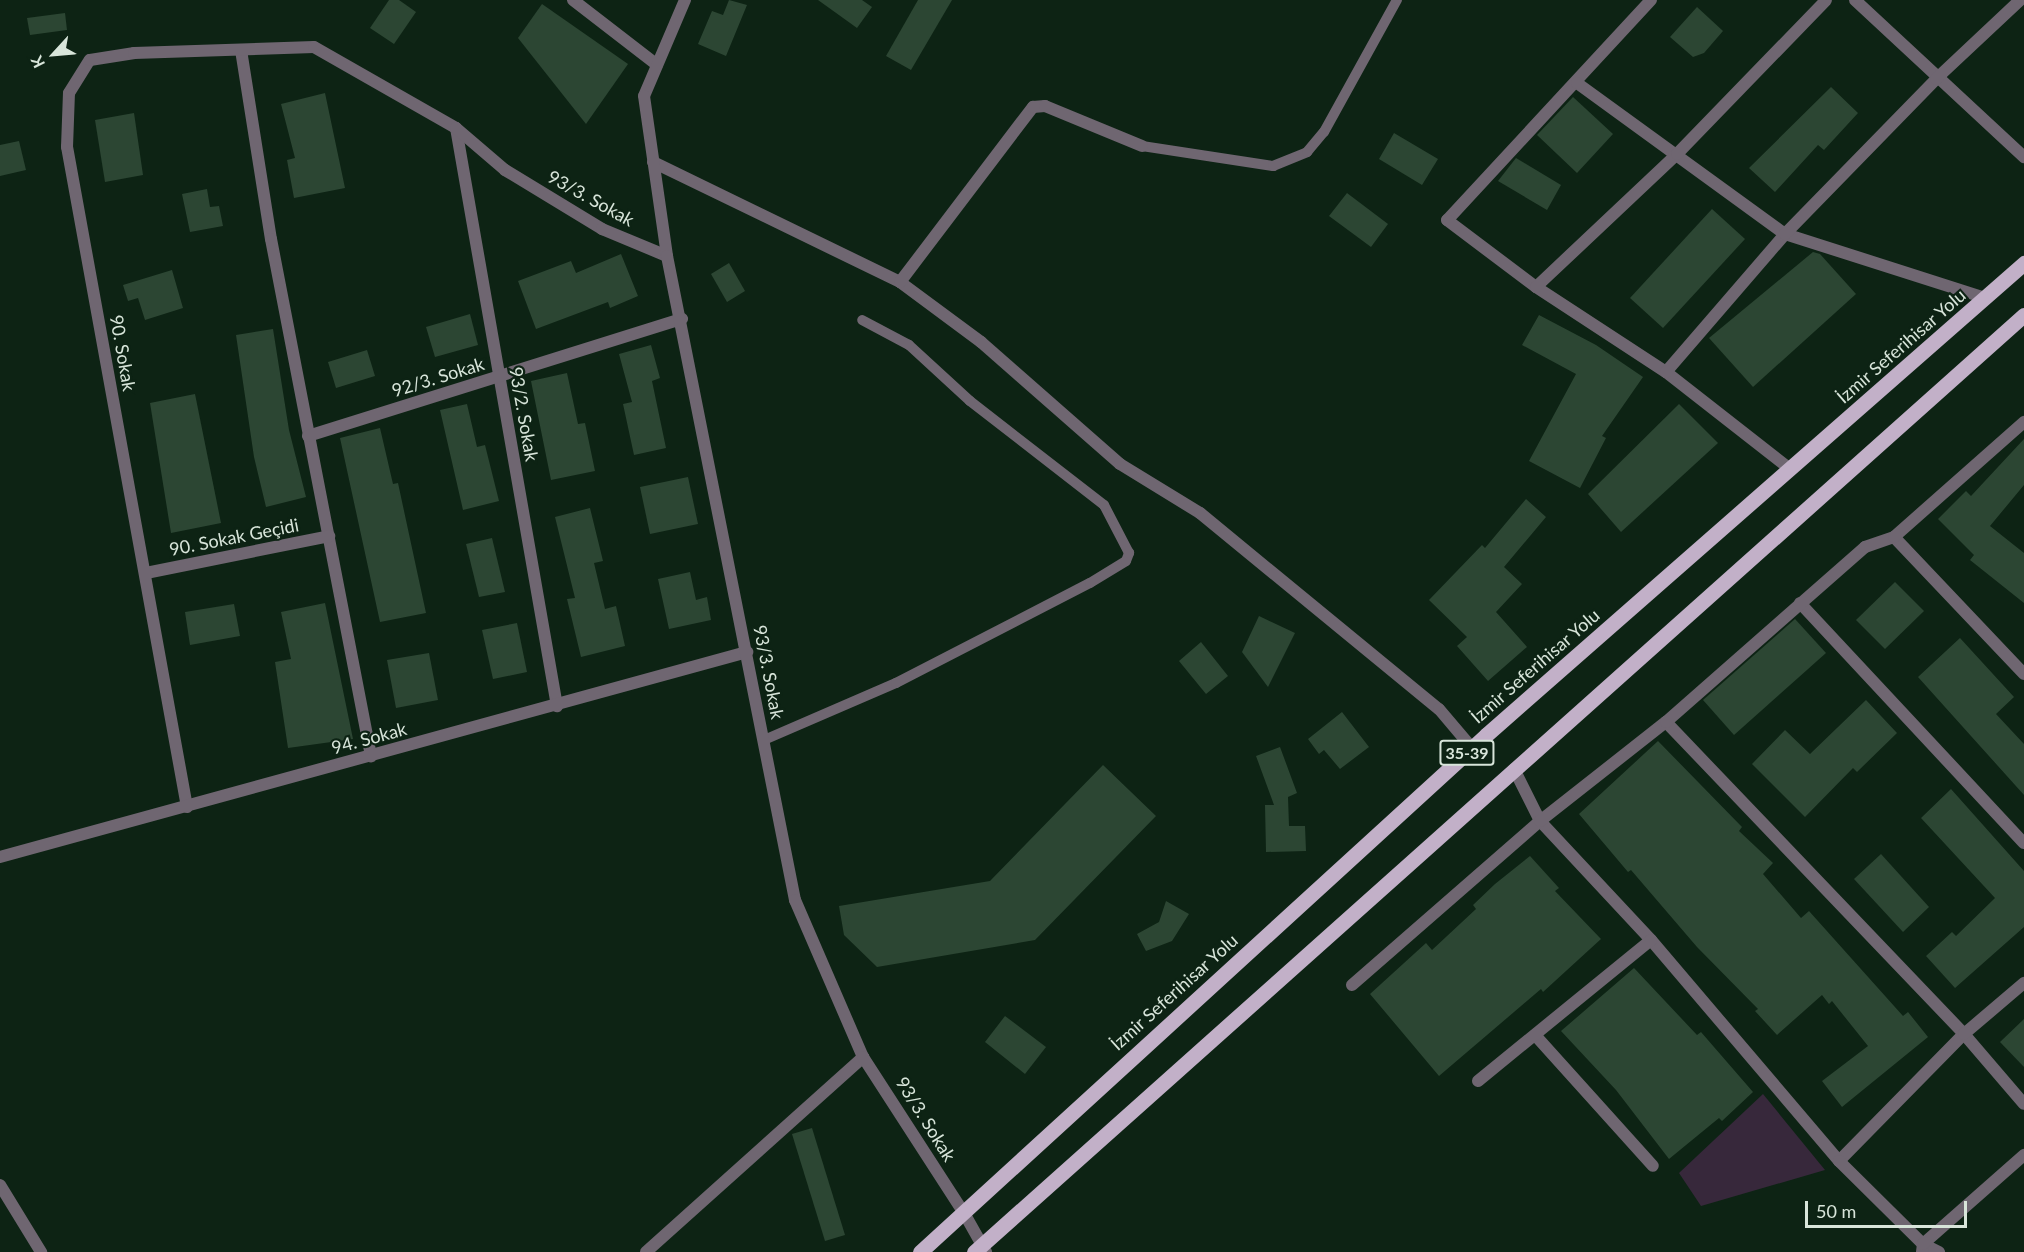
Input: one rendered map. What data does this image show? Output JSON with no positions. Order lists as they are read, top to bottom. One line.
{"streets":{"main road":["İzmir Seferihisar Yolu","35-39"],"street":["93/3. Sokak","90. Sokak","92/3. Sokak","93/2. Sokak","90. Sokak Geçidi","94. Sokak"]},"crossings":[["93/3. Sokak","İzmir Seferihisar Yolu"],["93/3. Sokak","90. Sokak"],["93/3. Sokak","92/3. Sokak"],["93/3. Sokak","93/2. Sokak"],["93/3. Sokak","94. Sokak"],["93/3. Sokak","35-39"],["90. Sokak","90. Sokak Geçidi"],["90. Sokak","94. Sokak"],["92/3. Sokak","93/2. Sokak"],["93/2. Sokak","94. Sokak"]],"scale_bar":"50 m","north":"bottom left"}
